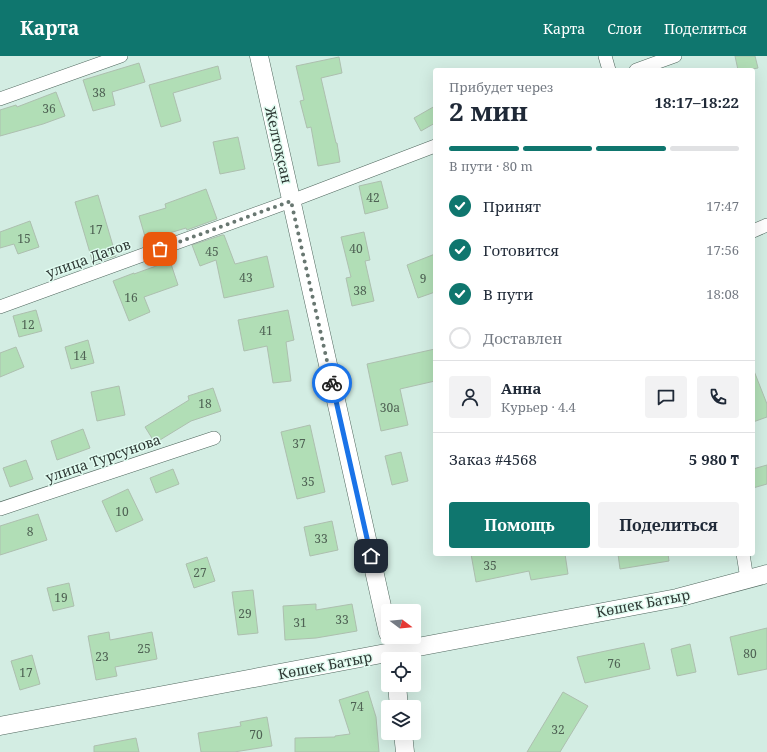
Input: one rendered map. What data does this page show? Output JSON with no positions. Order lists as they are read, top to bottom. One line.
{"streets":{"street":["Желтоқсан","улица Датов","улица Турсунова","Көшек Батыр"]},"crossings":[["Желтоқсан","улица Датов"]],"house_numbers":["38","36","42","17","15","40","45","43","9","38","16","12","41","14","18","30а","37","35","10","8","33","35","27","19","29","33","31","25","80","23","76","17","74","32","70"],"north":"right","page":{"header":"Карта","nav":["Карта","Слои","Поделиться"],"heading":["2 мин","Прибудет через","18:17–18:22"],"panel":["Анна","Курьер · 4.4","Заказ #4568","5 980 ₸"],"bar":"В пути · 80 m","list":[["Принят","17:47"],["Готовится","17:56"],["В пути","18:08"],"Доставлен"],"buttons":["Помощь","Поделиться"]}}
